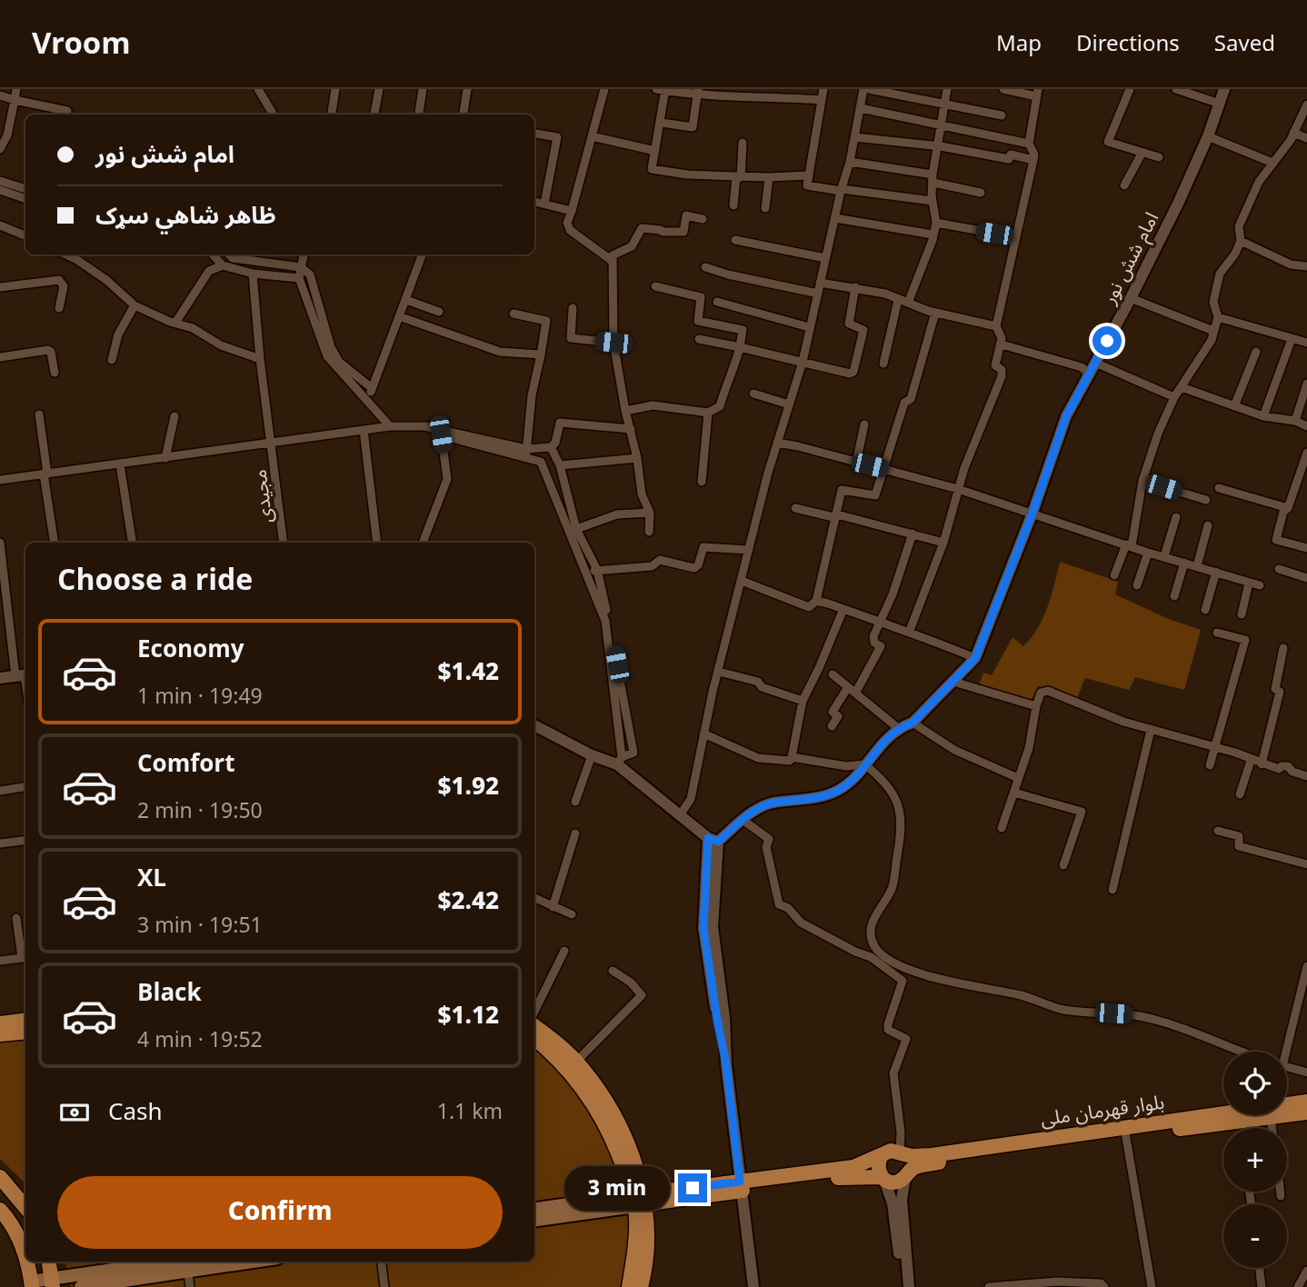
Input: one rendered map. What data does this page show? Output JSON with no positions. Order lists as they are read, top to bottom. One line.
{"streets":{"highway":["بلوار قهرمان ملی"],"street":["امام شش نور","مجیدی"]},"page":{"header":"Vroom","nav":["Map","Directions","Saved"],"banner":["امام شش نور","ظاهر شاهي سړک"],"heading":"Choose a ride","list":[{"name":"Economy","note":"1 min · 19:49","value":"$1.42"},{"name":"Comfort","note":"2 min · 19:50","value":"$1.92"},{"name":"XL","note":"3 min · 19:51","value":"$2.42"},{"name":"Black","note":"4 min · 19:52","value":"$1.12"}],"map_buttons":["+","−"],"pay":["Cash","1.1 km"],"buttons":"Confirm","bubble":"3 min"}}
